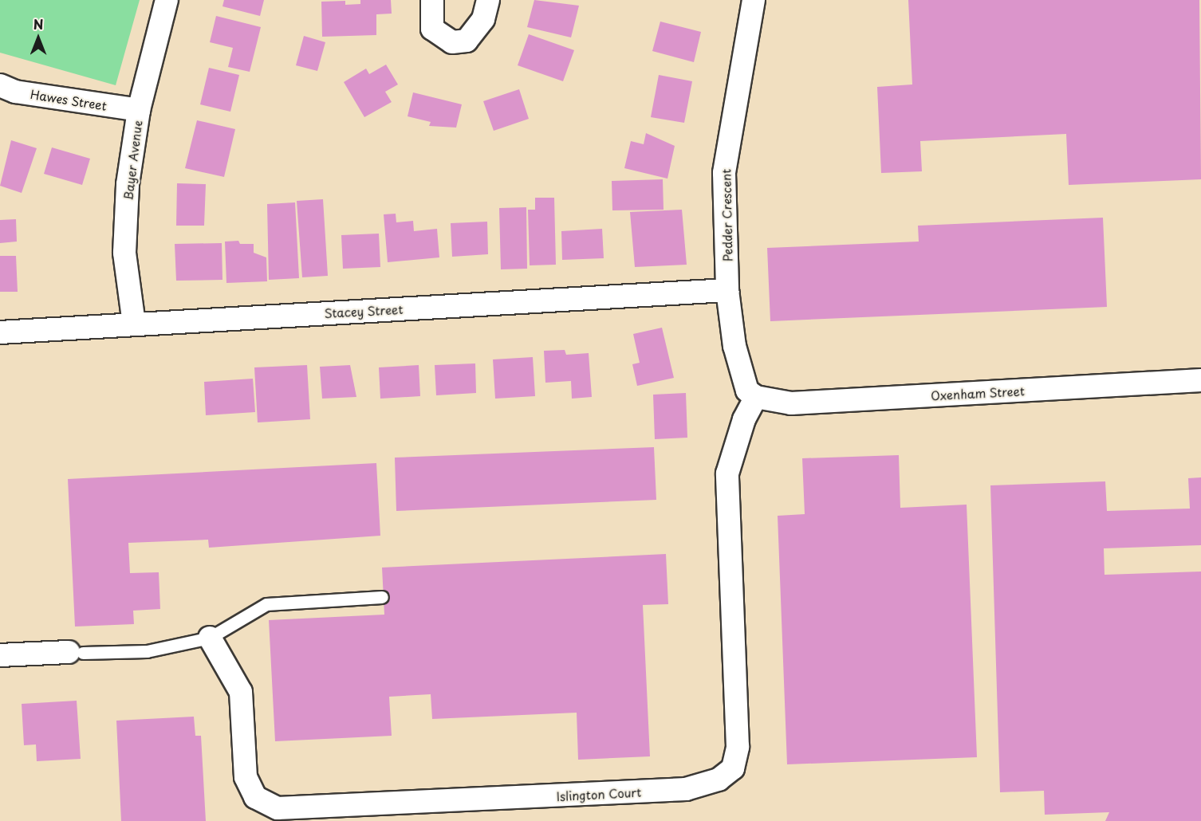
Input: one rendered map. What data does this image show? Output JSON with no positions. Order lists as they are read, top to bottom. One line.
{"streets":{"street":["Hawes Street","Bayer Avenue","Pedder Crescent","Stacey Street","Oxenham Street","Islington Court"]},"crossings":[["Hawes Street","Bayer Avenue"],["Bayer Avenue","Stacey Street"],["Pedder Crescent","Stacey Street"],["Pedder Crescent","Oxenham Street"],["Pedder Crescent","Islington Court"],["Oxenham Street","Islington Court"]],"north":"top"}
